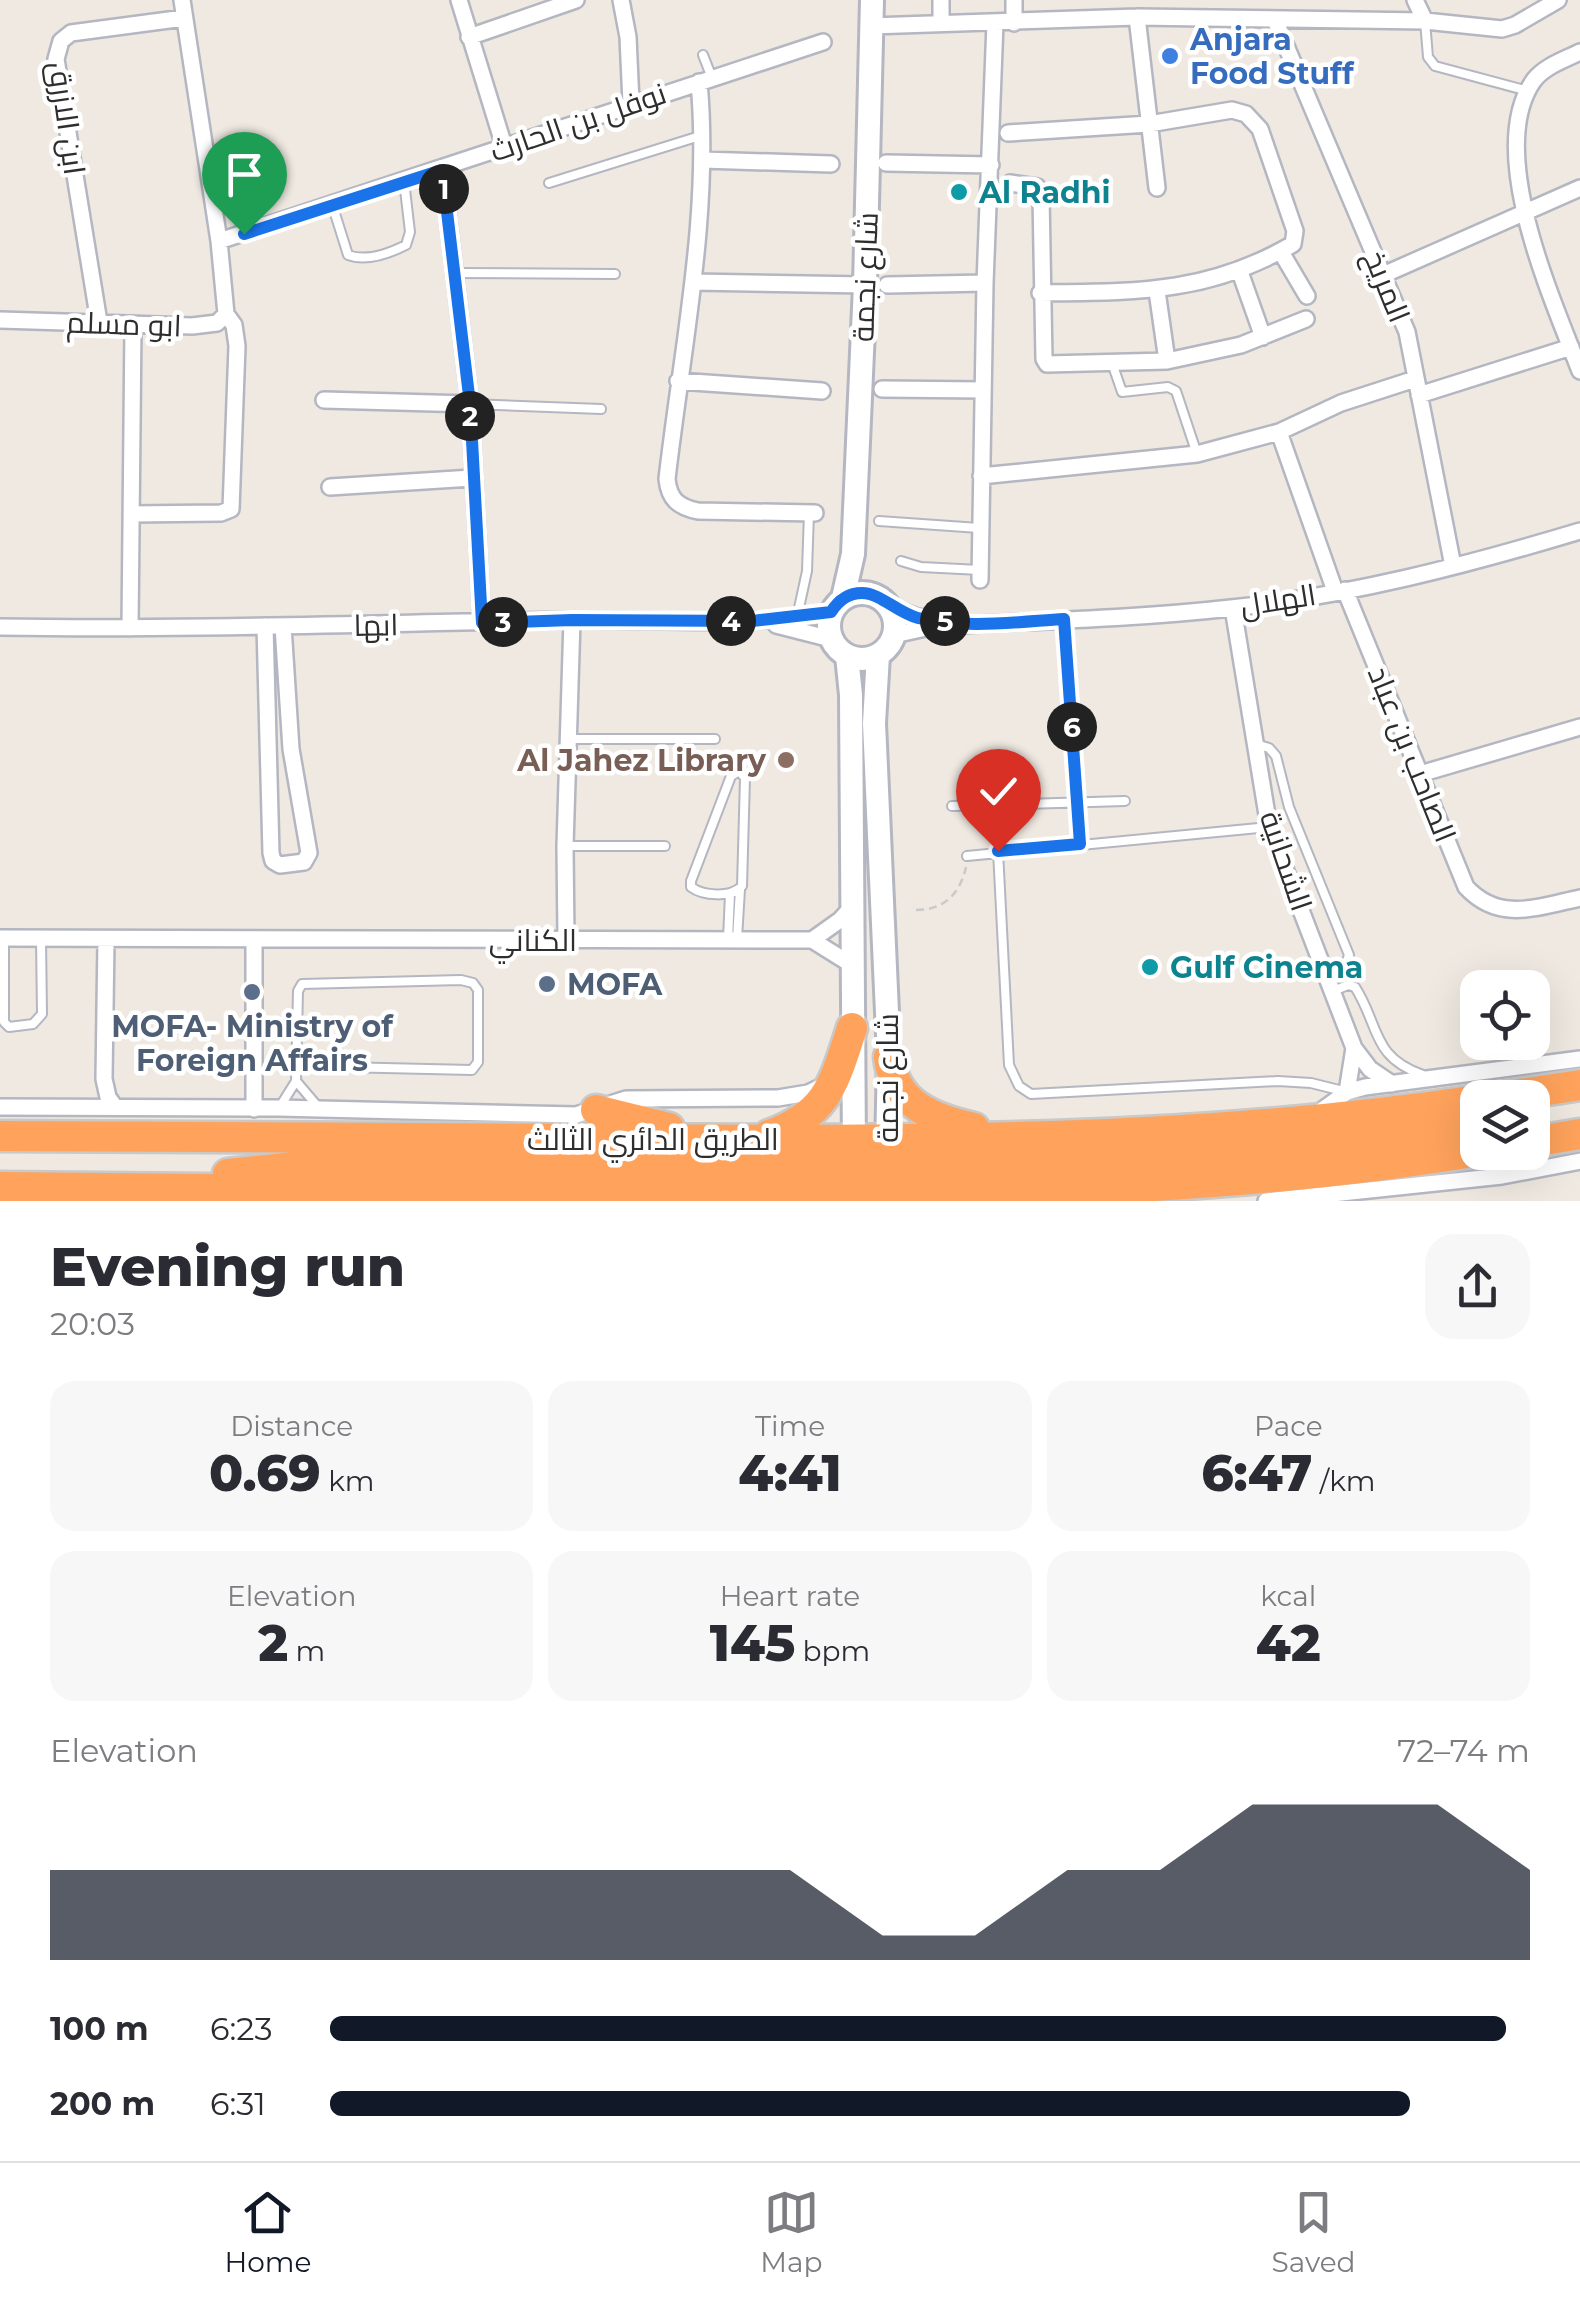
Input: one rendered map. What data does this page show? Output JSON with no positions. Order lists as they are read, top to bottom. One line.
{"streets":{"highway":["الطريق الدائري الثالث"],"main road":["شارع نجمة"],"street":["ابن الازرق","نوفل بن الحارث","المريخ","ابو مسلم","الهلال","ابها","الصاحب بن عباد","الشحانية","الكناني"]},"crossings":[["ابن الازرق","ابو مسلم"],["نوفل بن الحارث","ابو مسلم"],["شارع نجمة","الهلال"],["شارع نجمة","ابها"],["شارع نجمة","الطريق الدائري الثالث"],["المريخ","الهلال"],["الهلال","ابها"],["الهلال","الصاحب بن عباد"],["الهلال","الشحانية"]],"places":["Anjara Food Stuff","Al Radhi","Al Jahez Library","Gulf Cinema","MOFA","MOFA- Ministry of Foreign Affairs"],"page":{"pins":["1","2","4","5","3","6"],"heading":["Evening run","20:03"],"stats":[["Distance","0.69 km"],["Time","4:41"],["Pace","6:47 /km"],["Elevation","2 m"],["Heart rate","145 bpm"],["kcal","42"]],"chart":["Elevation","72–74 m"],"list":[{"name":"100 m","note":"6:23"},{"name":"200 m","note":"6:31"}],"tabs":["Home","Map","Saved"]}}
